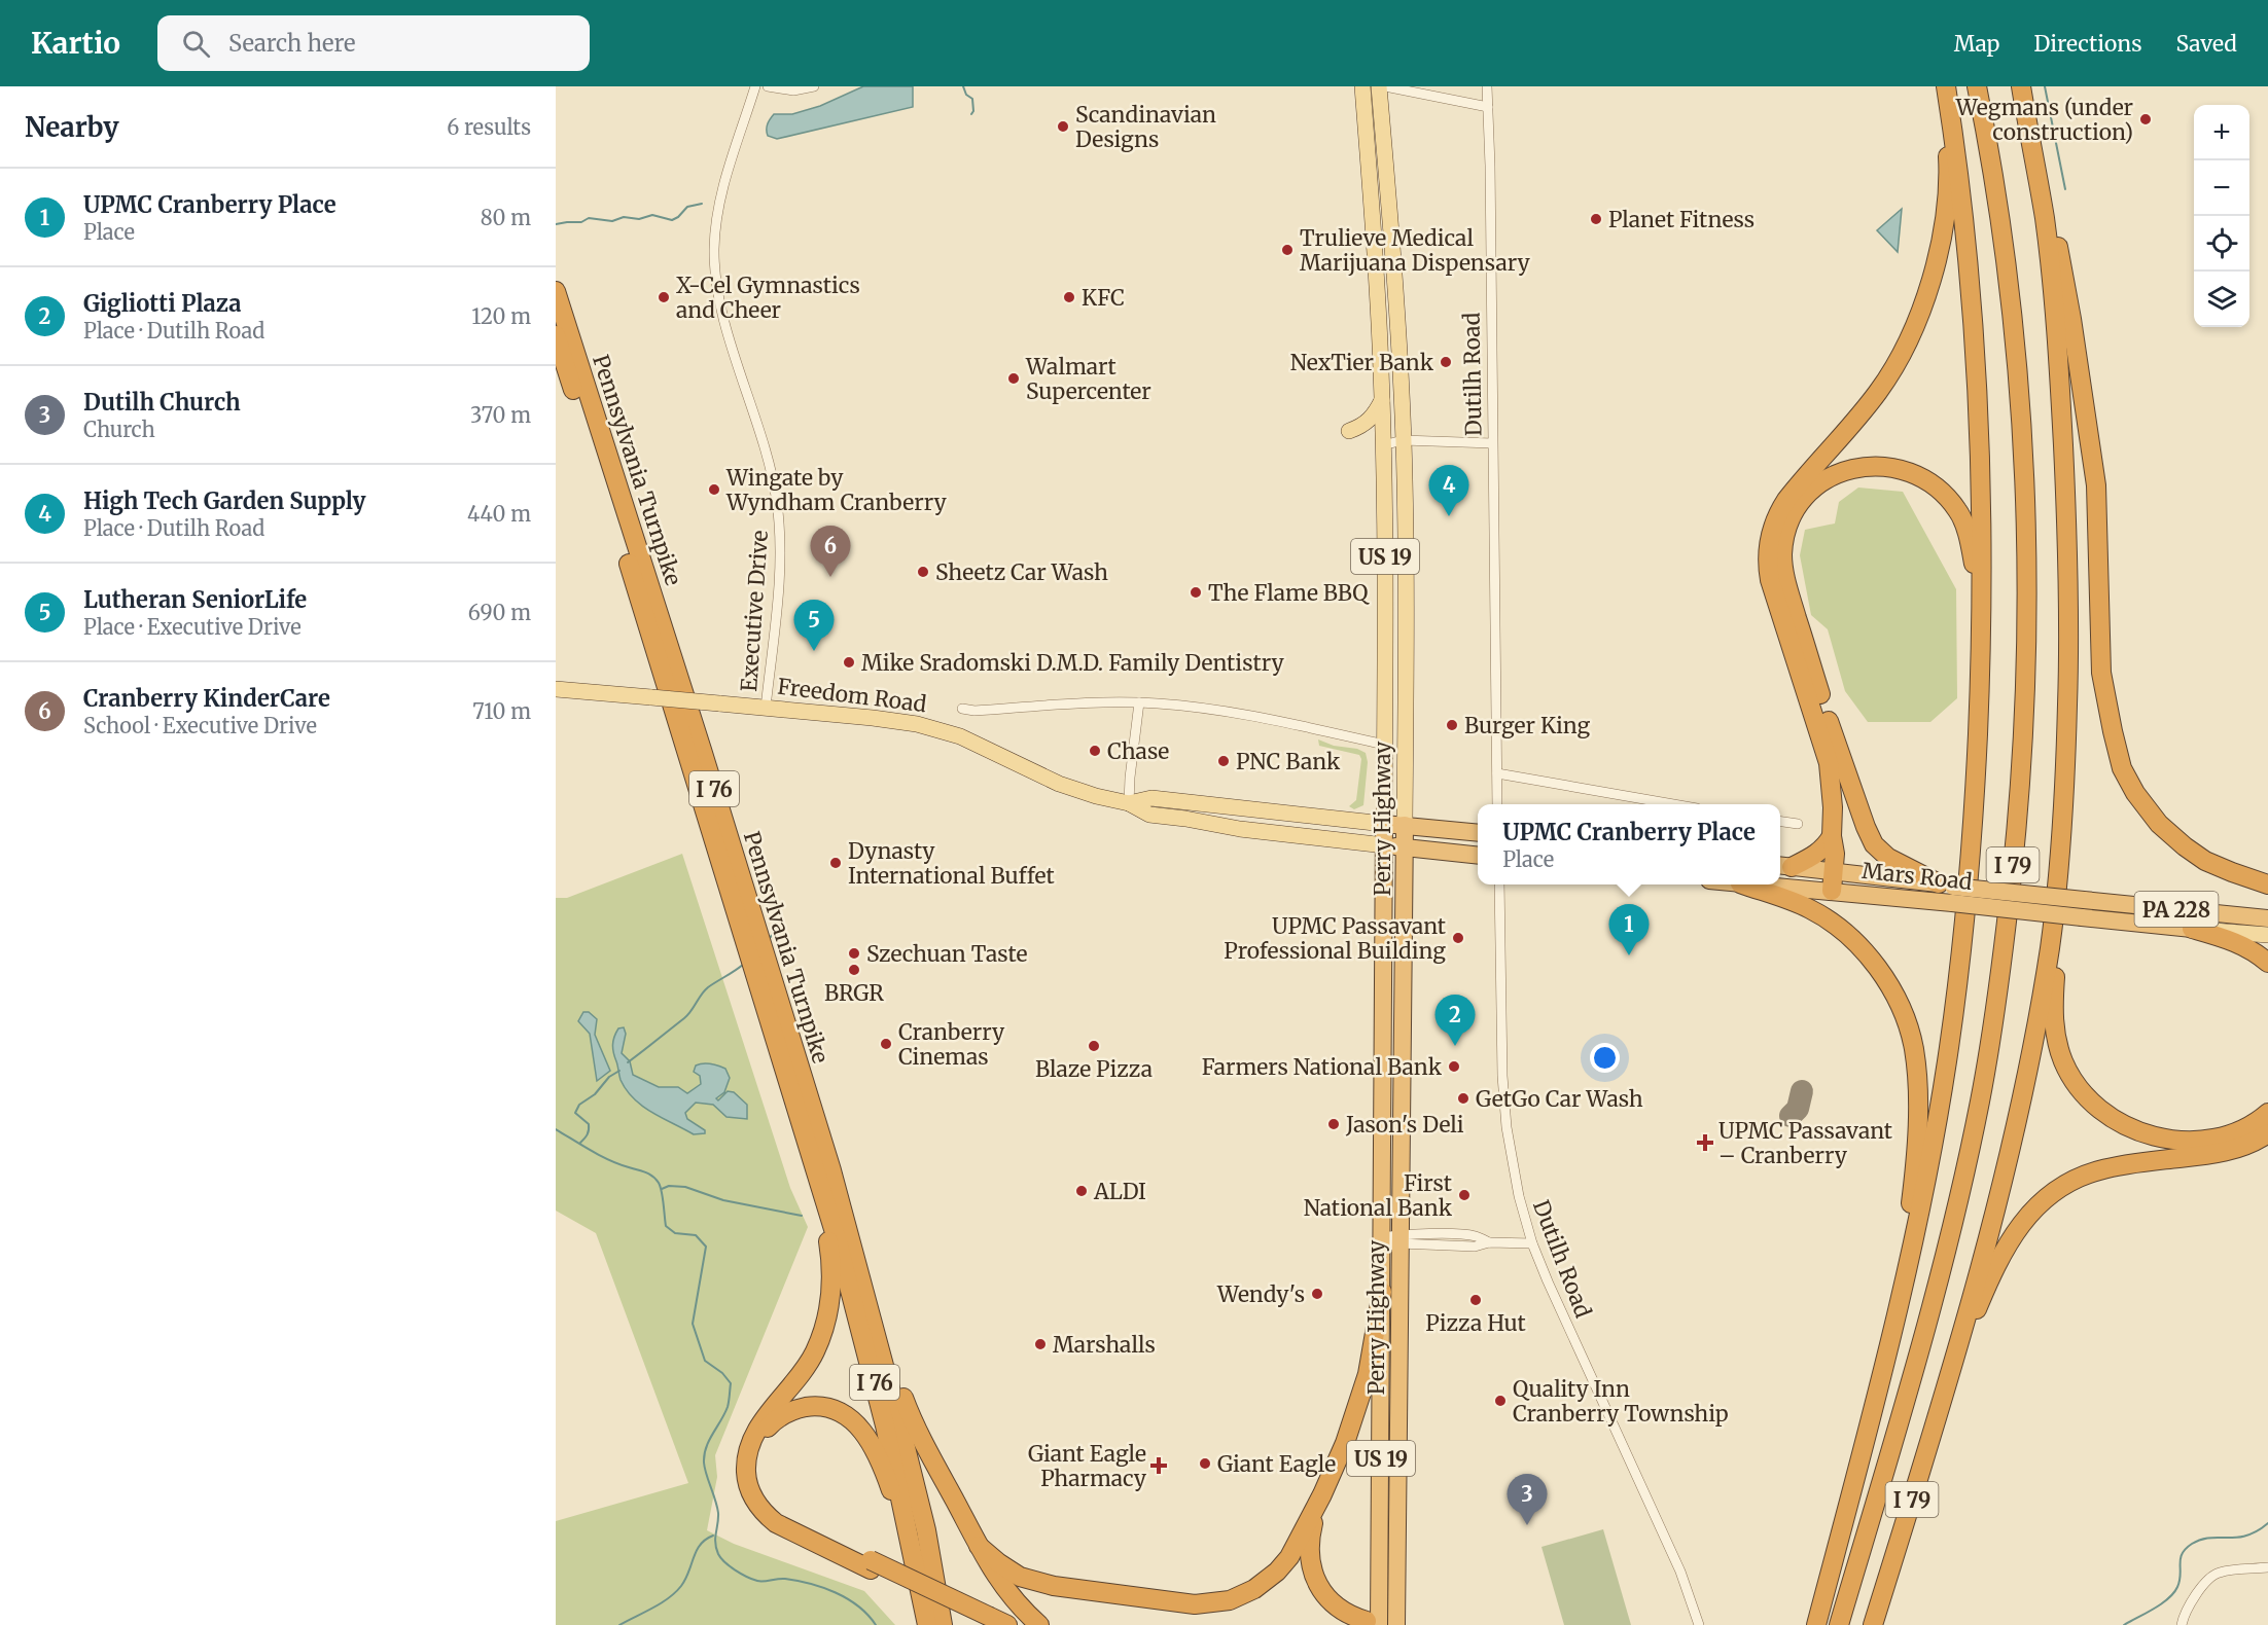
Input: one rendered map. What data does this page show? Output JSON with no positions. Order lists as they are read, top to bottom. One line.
{"streets":{"highway":["Pennsylvania Turnpike","US 19","Freedom Road","I 76","Perry Highway","I 79","Mars Road","PA 228"],"street":["Dutilh Road","Executive Drive"]},"crossings":[["Executive Drive","Freedom Road"],["Freedom Road","Perry Highway"]],"places":{"other":["Wegmans (under construction)","Scandinavian Designs","Planet Fitness","Trulieve Medical Marijuana Dispensary","X-Cel Gymnastics and Cheer","KFC","NexTier Bank","Walmart Supercenter","Wingate by Wyndham Cranberry","Sheetz Car Wash","The Flame BBQ","Mike Sradomski D.M.D. Family Dentistry","Burger King","Chase","PNC Bank","Dynasty International Buffet","UPMC Passavant Professional Building","Szechuan Taste","BRGR","Cranberry Cinemas","Blaze Pizza","Farmers National Bank","GetGo Car Wash","Jason's Deli","ALDI","First National Bank","Wendy's","Pizza Hut","Marshalls","Quality Inn Cranberry Township","Giant Eagle"],"health":["UPMC Passavant – Cranberry","Giant Eagle Pharmacy"]},"page":{"header":"Kartio","search":"Search here","nav":["Map","Directions","Saved"],"heading":["Nearby","6 results"],"map_buttons":["+","−"],"list":[{"mark":"1","name":"UPMC Cranberry Place","note":"Place","value":"80 m"},{"mark":"2","name":"Gigliotti Plaza","note":"Place · Dutilh Road","value":"120 m"},{"mark":"3","name":"Dutilh Church","note":"Church","value":"370 m"},{"mark":"4","name":"High Tech Garden Supply","note":"Place · Dutilh Road","value":"440 m"},{"mark":"5","name":"Lutheran SeniorLife","note":"Place · Executive Drive","value":"690 m"},{"mark":"6","name":"Cranberry KinderCare","note":"School · Executive Drive","value":"710 m"}],"pins":["4","6","5","1","2","3"],"popup":["UPMC Cranberry Place","Place"]}}
